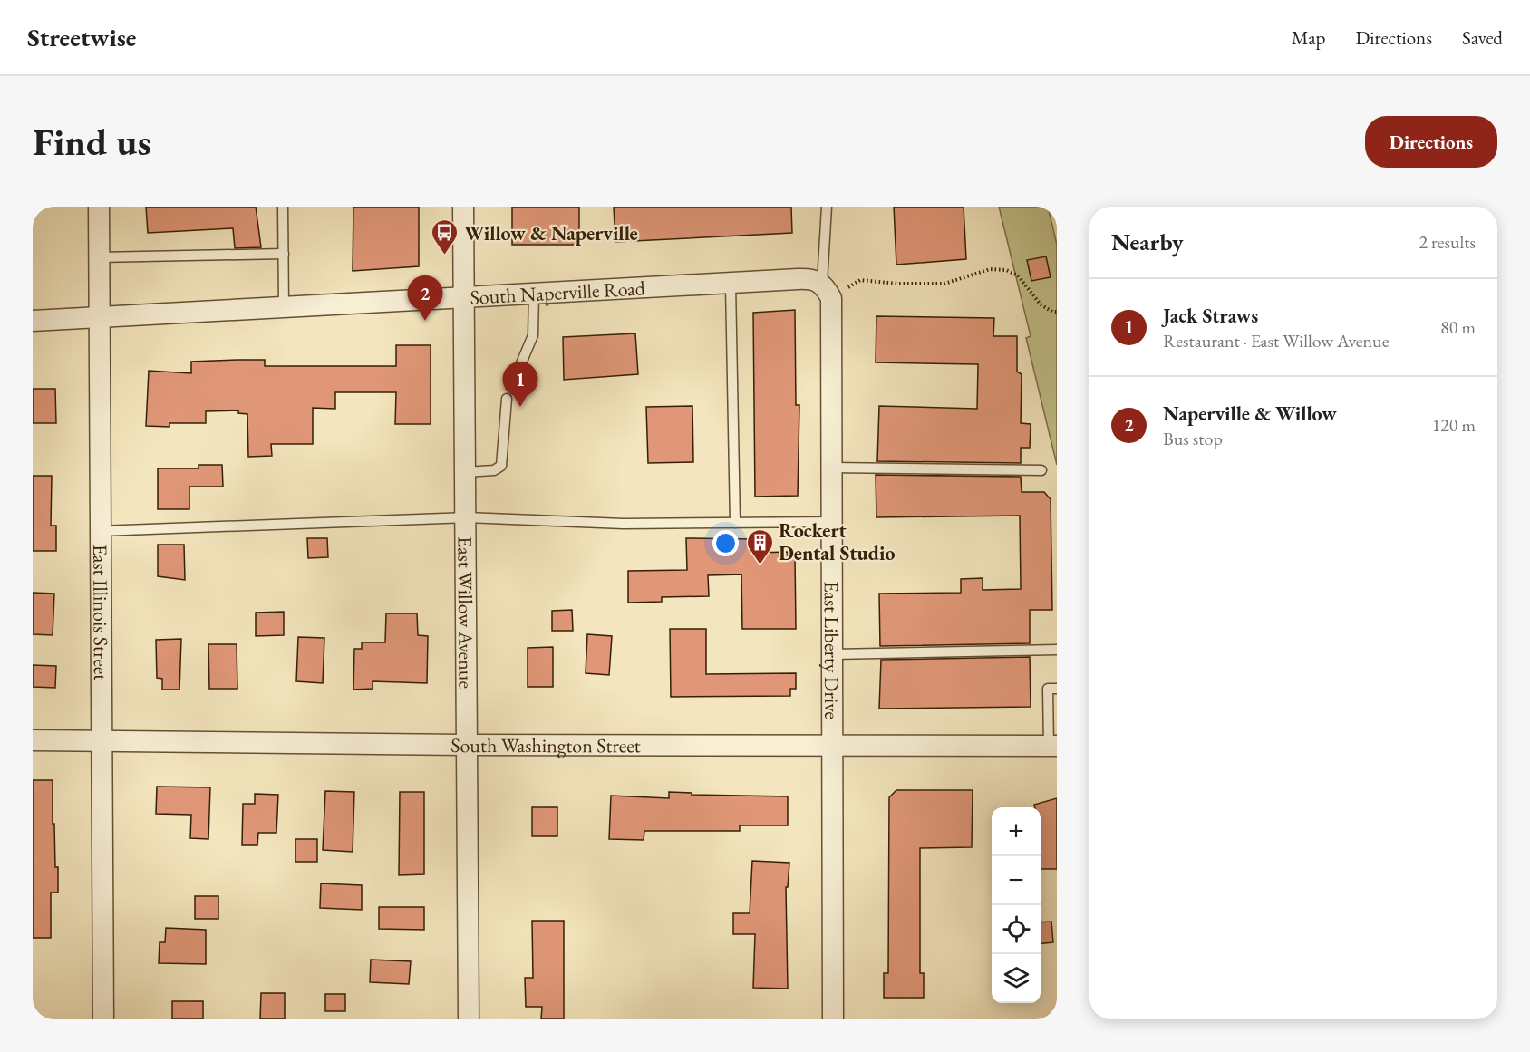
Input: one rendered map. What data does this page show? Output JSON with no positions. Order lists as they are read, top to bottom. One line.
{"streets":{"street":["South Naperville Road","East Illinois Street","East Willow Avenue","East Liberty Drive","South Washington Street"]},"crossings":[["South Naperville Road","East Illinois Street"],["South Naperville Road","East Willow Avenue"],["South Naperville Road","East Liberty Drive"],["East Illinois Street","South Washington Street"],["East Willow Avenue","South Washington Street"],["East Liberty Drive","South Washington Street"]],"places":{"bus stop":["Willow & Naperville"],"building":["Rockert Dental Studio"]},"page":{"header":"Streetwise","nav":["Map","Directions","Saved"],"buttons":"Directions","title":"Find us","heading":["Nearby","2 results"],"pins":["2","1"],"list":[{"mark":"1","name":"Jack Straws","note":"Restaurant · East Willow Avenue","value":"80 m"},{"mark":"2","name":"Naperville & Willow","note":"Bus stop","value":"120 m"}],"map_buttons":["+","−"]}}
